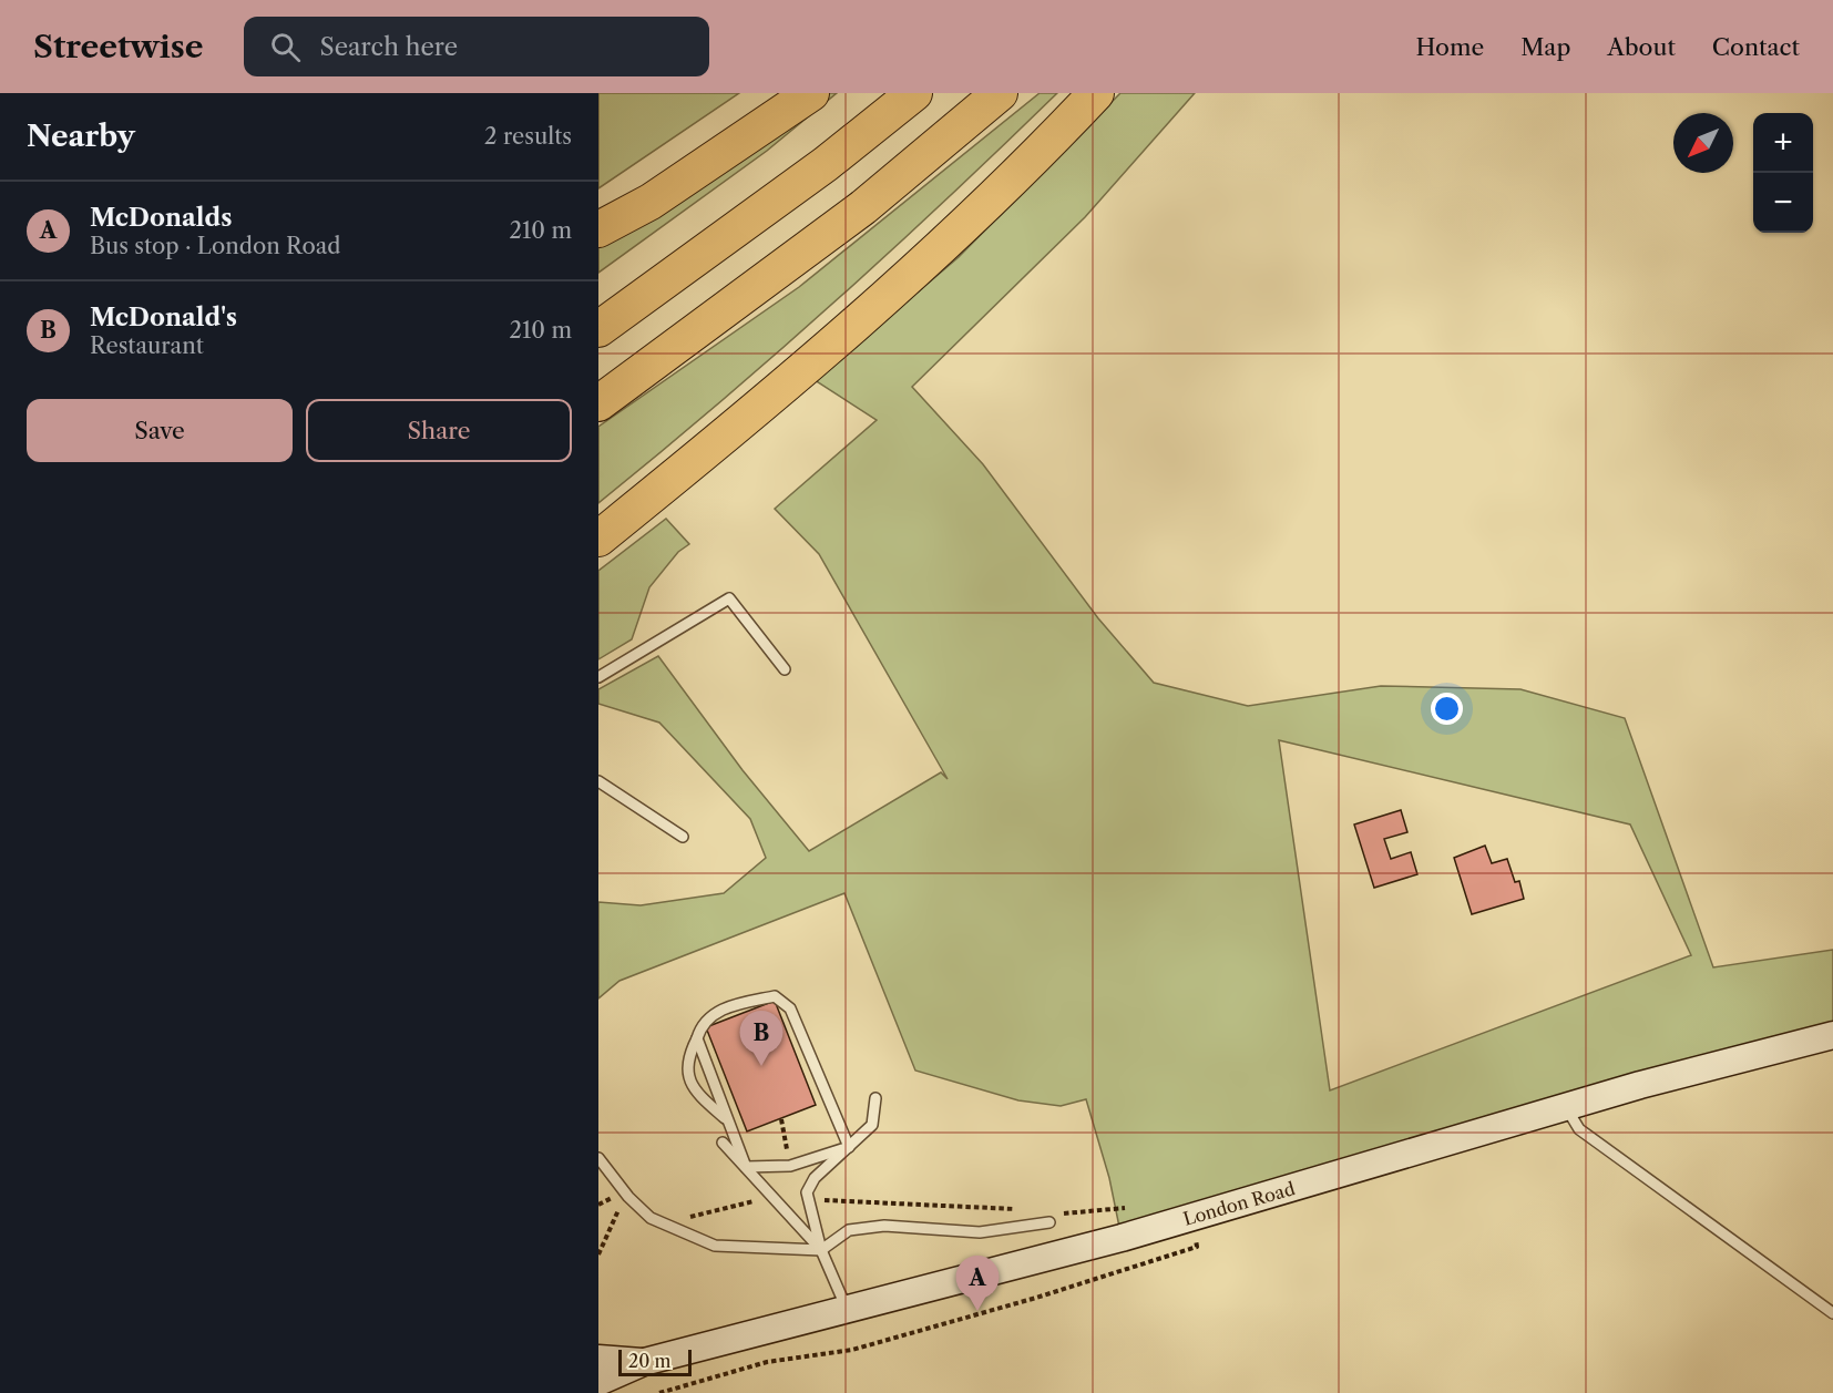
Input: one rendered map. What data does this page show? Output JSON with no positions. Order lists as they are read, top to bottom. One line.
{"streets":{"main road":["London Road"]},"scale_bar":"20 m","north":"bottom left","page":{"header":"Streetwise","search":"Search here","nav":["Home","Map","About","Contact"],"heading":["Nearby","2 results"],"map_buttons":["+","−"],"list":[{"mark":"A","name":"McDonalds","note":"Bus stop · London Road","value":"210 m"},{"mark":"B","name":"McDonald's","note":"Restaurant","value":"210 m"}],"buttons":["Save","Share"],"pins":["B","A"],"scale":"20 m"}}
